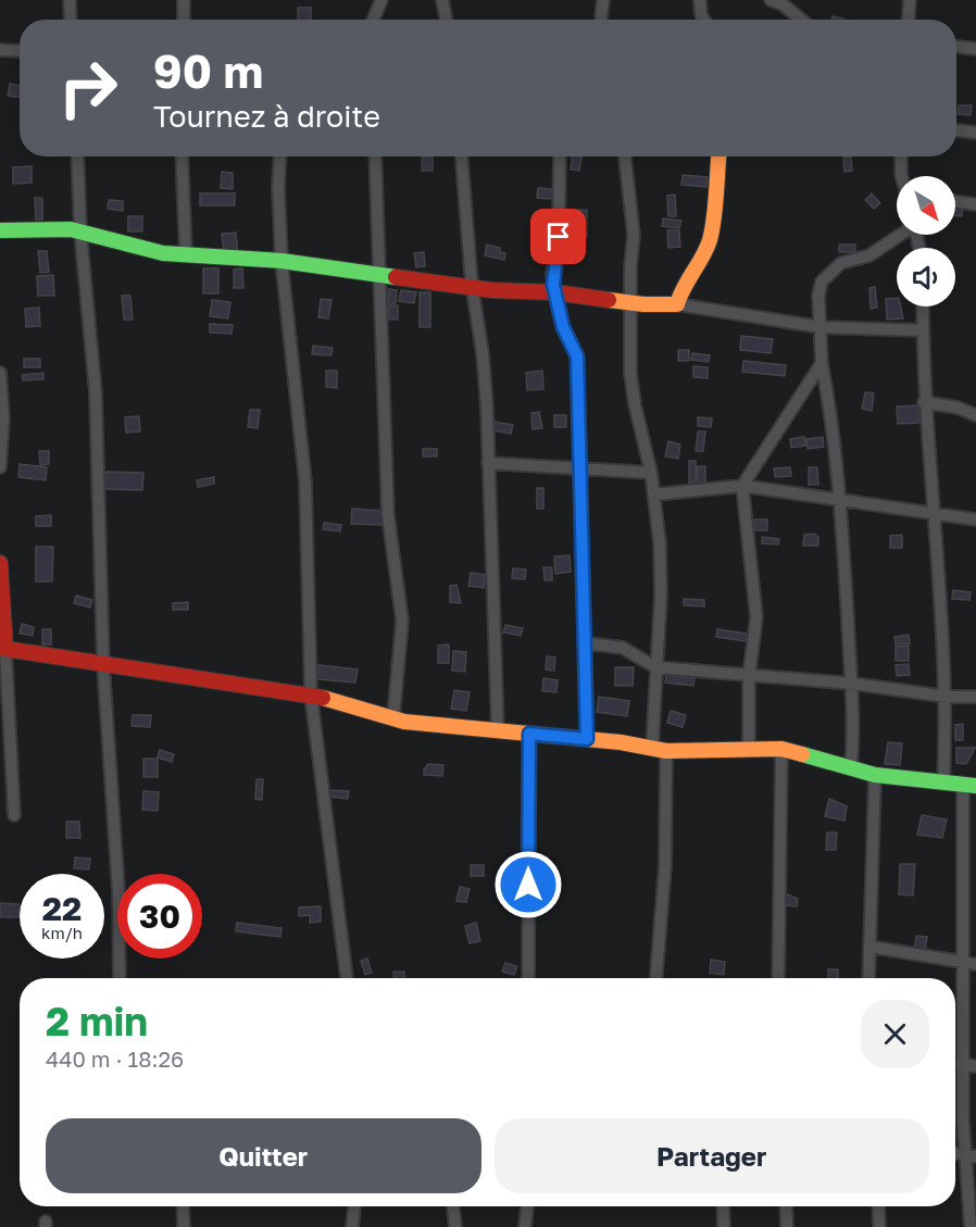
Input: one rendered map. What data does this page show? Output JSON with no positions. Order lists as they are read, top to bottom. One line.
{"north":"bottom right","page":{"turn":["90 m","Tournez à droite"],"speed":"22 km/h","limit":"30","heading":["2 min","440 m · 18:26"],"buttons":["Quitter","Partager"]}}
